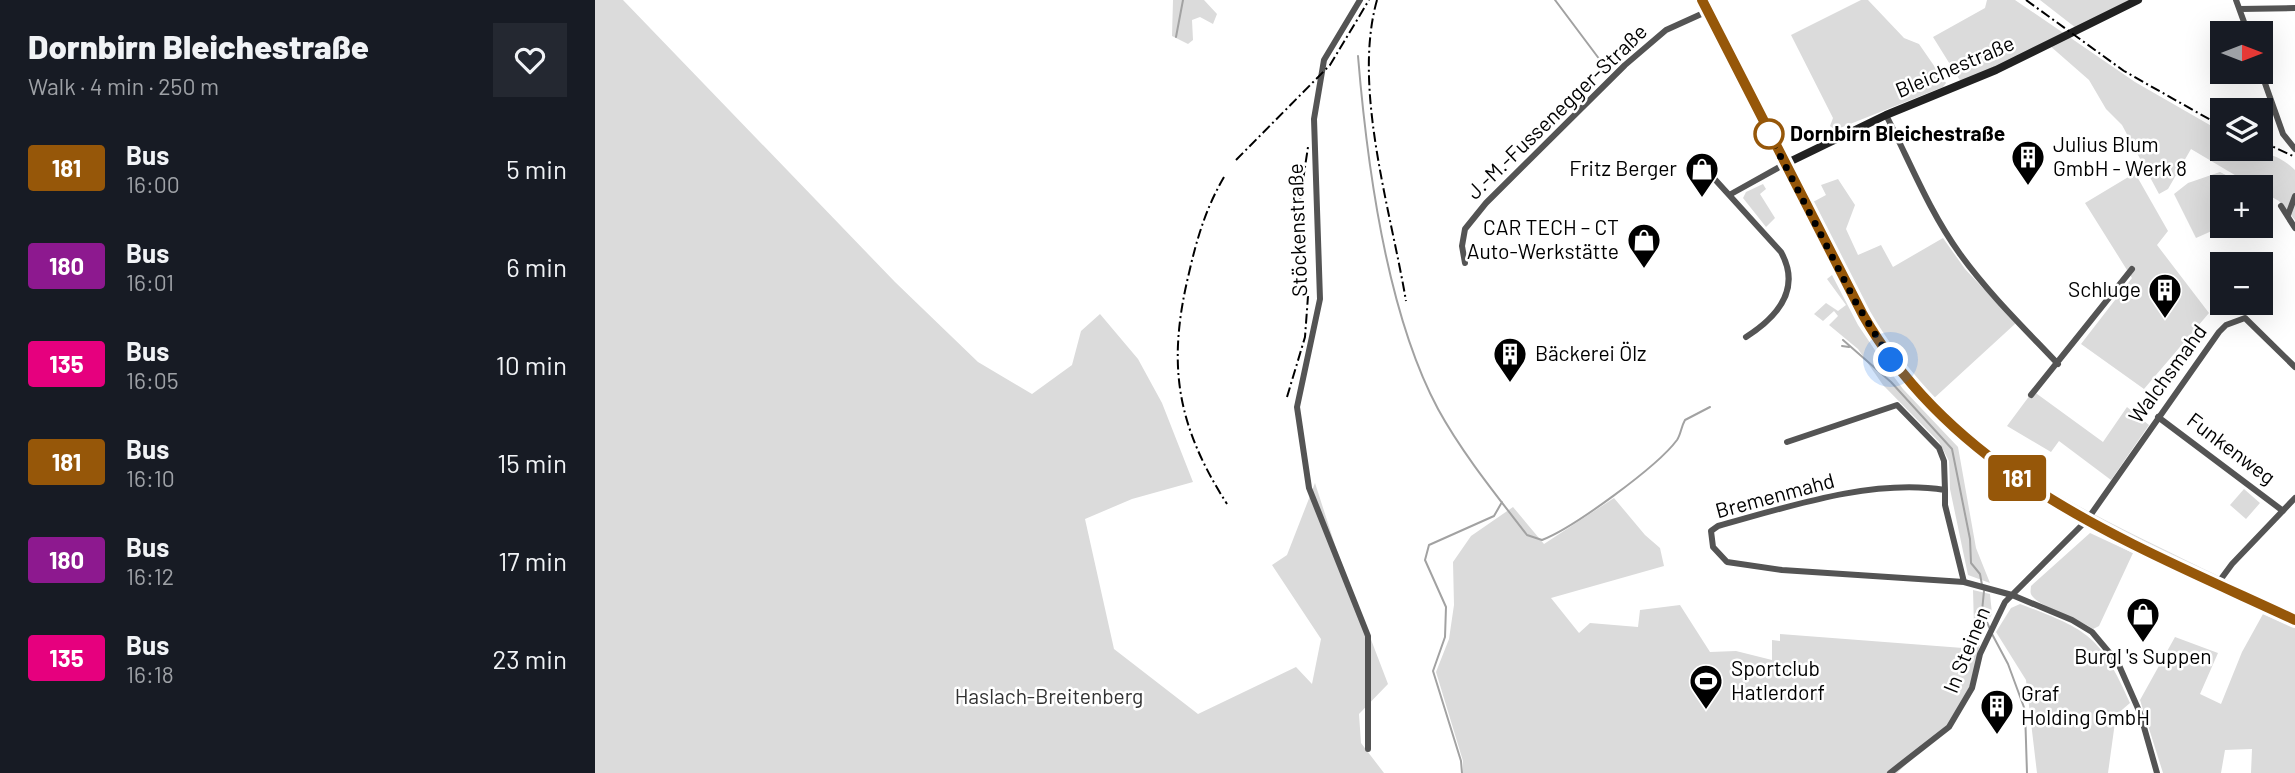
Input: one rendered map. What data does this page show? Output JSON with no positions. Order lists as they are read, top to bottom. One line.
{"streets":{"main road":["Bleichestraße"],"street":["J.-M.-Fussenegger-Straße","Stöckenstraße","Walchsmahd","Funkenweg","Bremenmahd","In Steinen"]},"crossings":[["Walchsmahd","Funkenweg"],["Walchsmahd","Bremenmahd"],["Walchsmahd","In Steinen"],["Bremenmahd","In Steinen"]],"parks":["Haslach-Breitenberg"],"places":{"other":["Dornbirn Bleichestraße"],"building":["Julius Blum GmbH - Werk 8","Schluge","Bäckerei Ölz","Graf Holding GmbH"],"shop":["Fritz Berger","CAR TECH – CT Auto-Werkstätte","Burgl 's Suppen"],"sports":["Sportclub Hatlerdorf"]},"lines":["bus line 181"],"north":"right","page":{"heading":["Dornbirn Bleichestraße","Walk · 4 min · 250 m"],"on_map":"181","map_buttons":["+","−"],"list":[{"mark":"181","name":"Bus","note":"16:00","value":"5 min"},{"mark":"180","name":"Bus","note":"16:01","value":"6 min"},{"mark":"135","name":"Bus","note":"16:05","value":"10 min"},{"mark":"181","name":"Bus","note":"16:10","value":"15 min"},{"mark":"180","name":"Bus","note":"16:12","value":"17 min"},{"mark":"135","name":"Bus","note":"16:18","value":"23 min"}]}}
